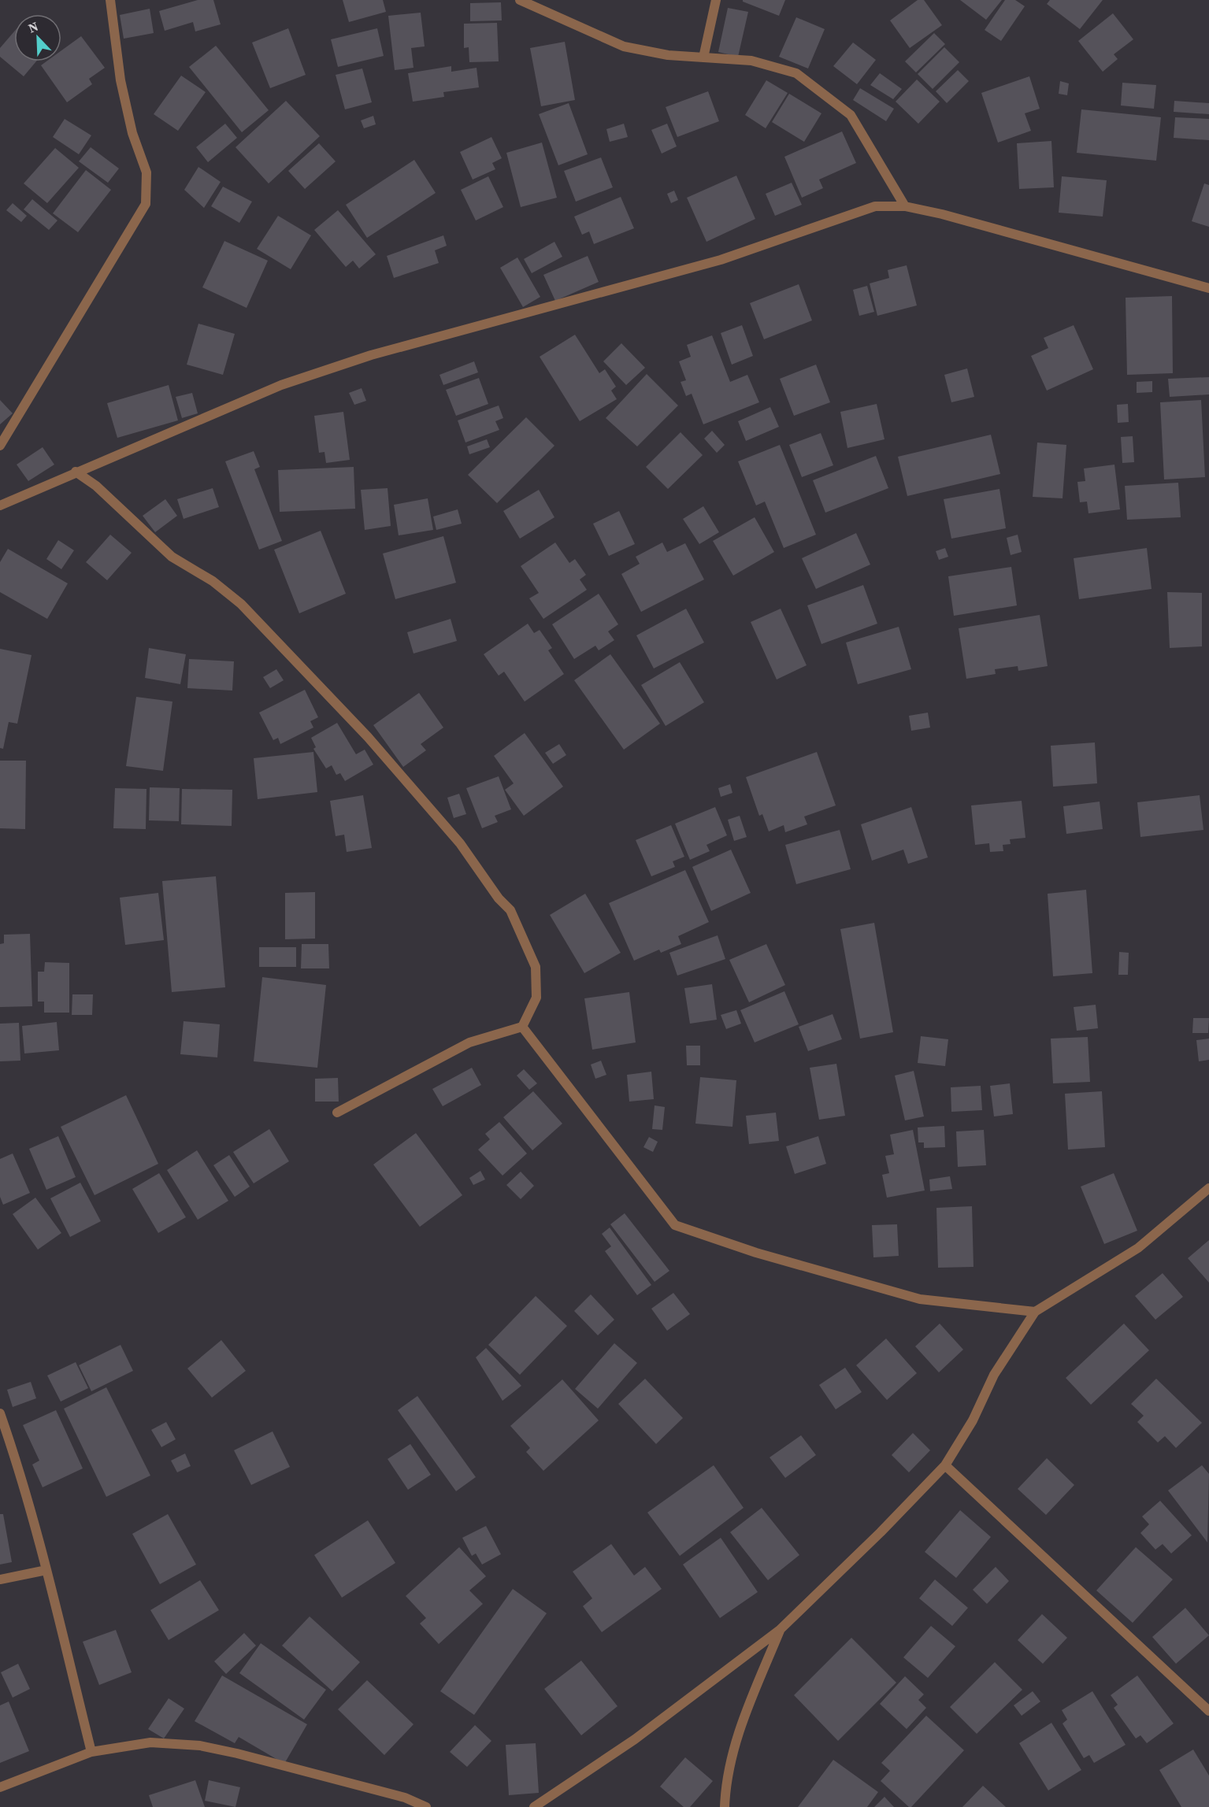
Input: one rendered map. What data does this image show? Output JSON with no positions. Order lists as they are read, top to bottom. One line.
{"north":"top left"}
